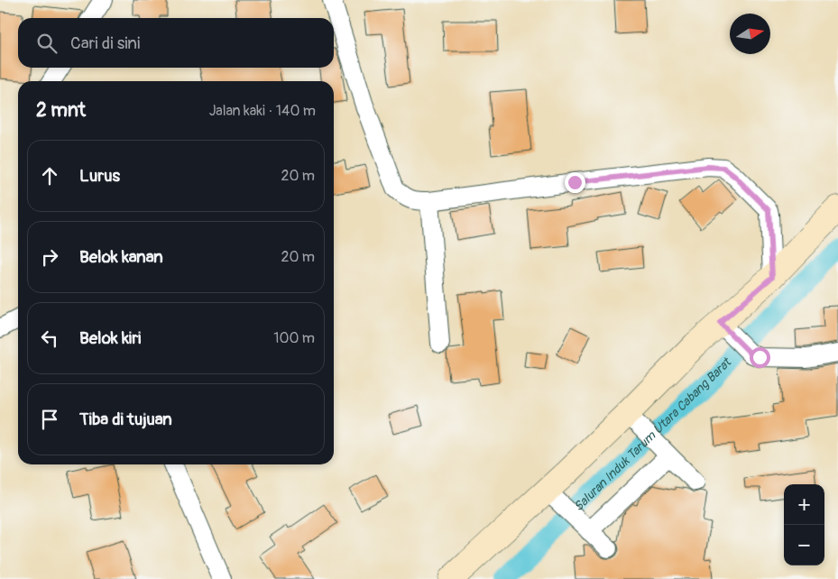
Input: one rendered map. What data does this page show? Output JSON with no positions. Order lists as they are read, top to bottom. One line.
{"water":["Saluran Induk Tarum Utara Cabang Barat"],"north":"right","page":{"search":"Cari di sini","heading":["2 mnt","Jalan kaki · 140 m"],"list":[["Lurus","20 m"],["Belok kanan","20 m"],["Belok kiri","100 m"],"Tiba di tujuan"],"map_buttons":["+","−"]}}
